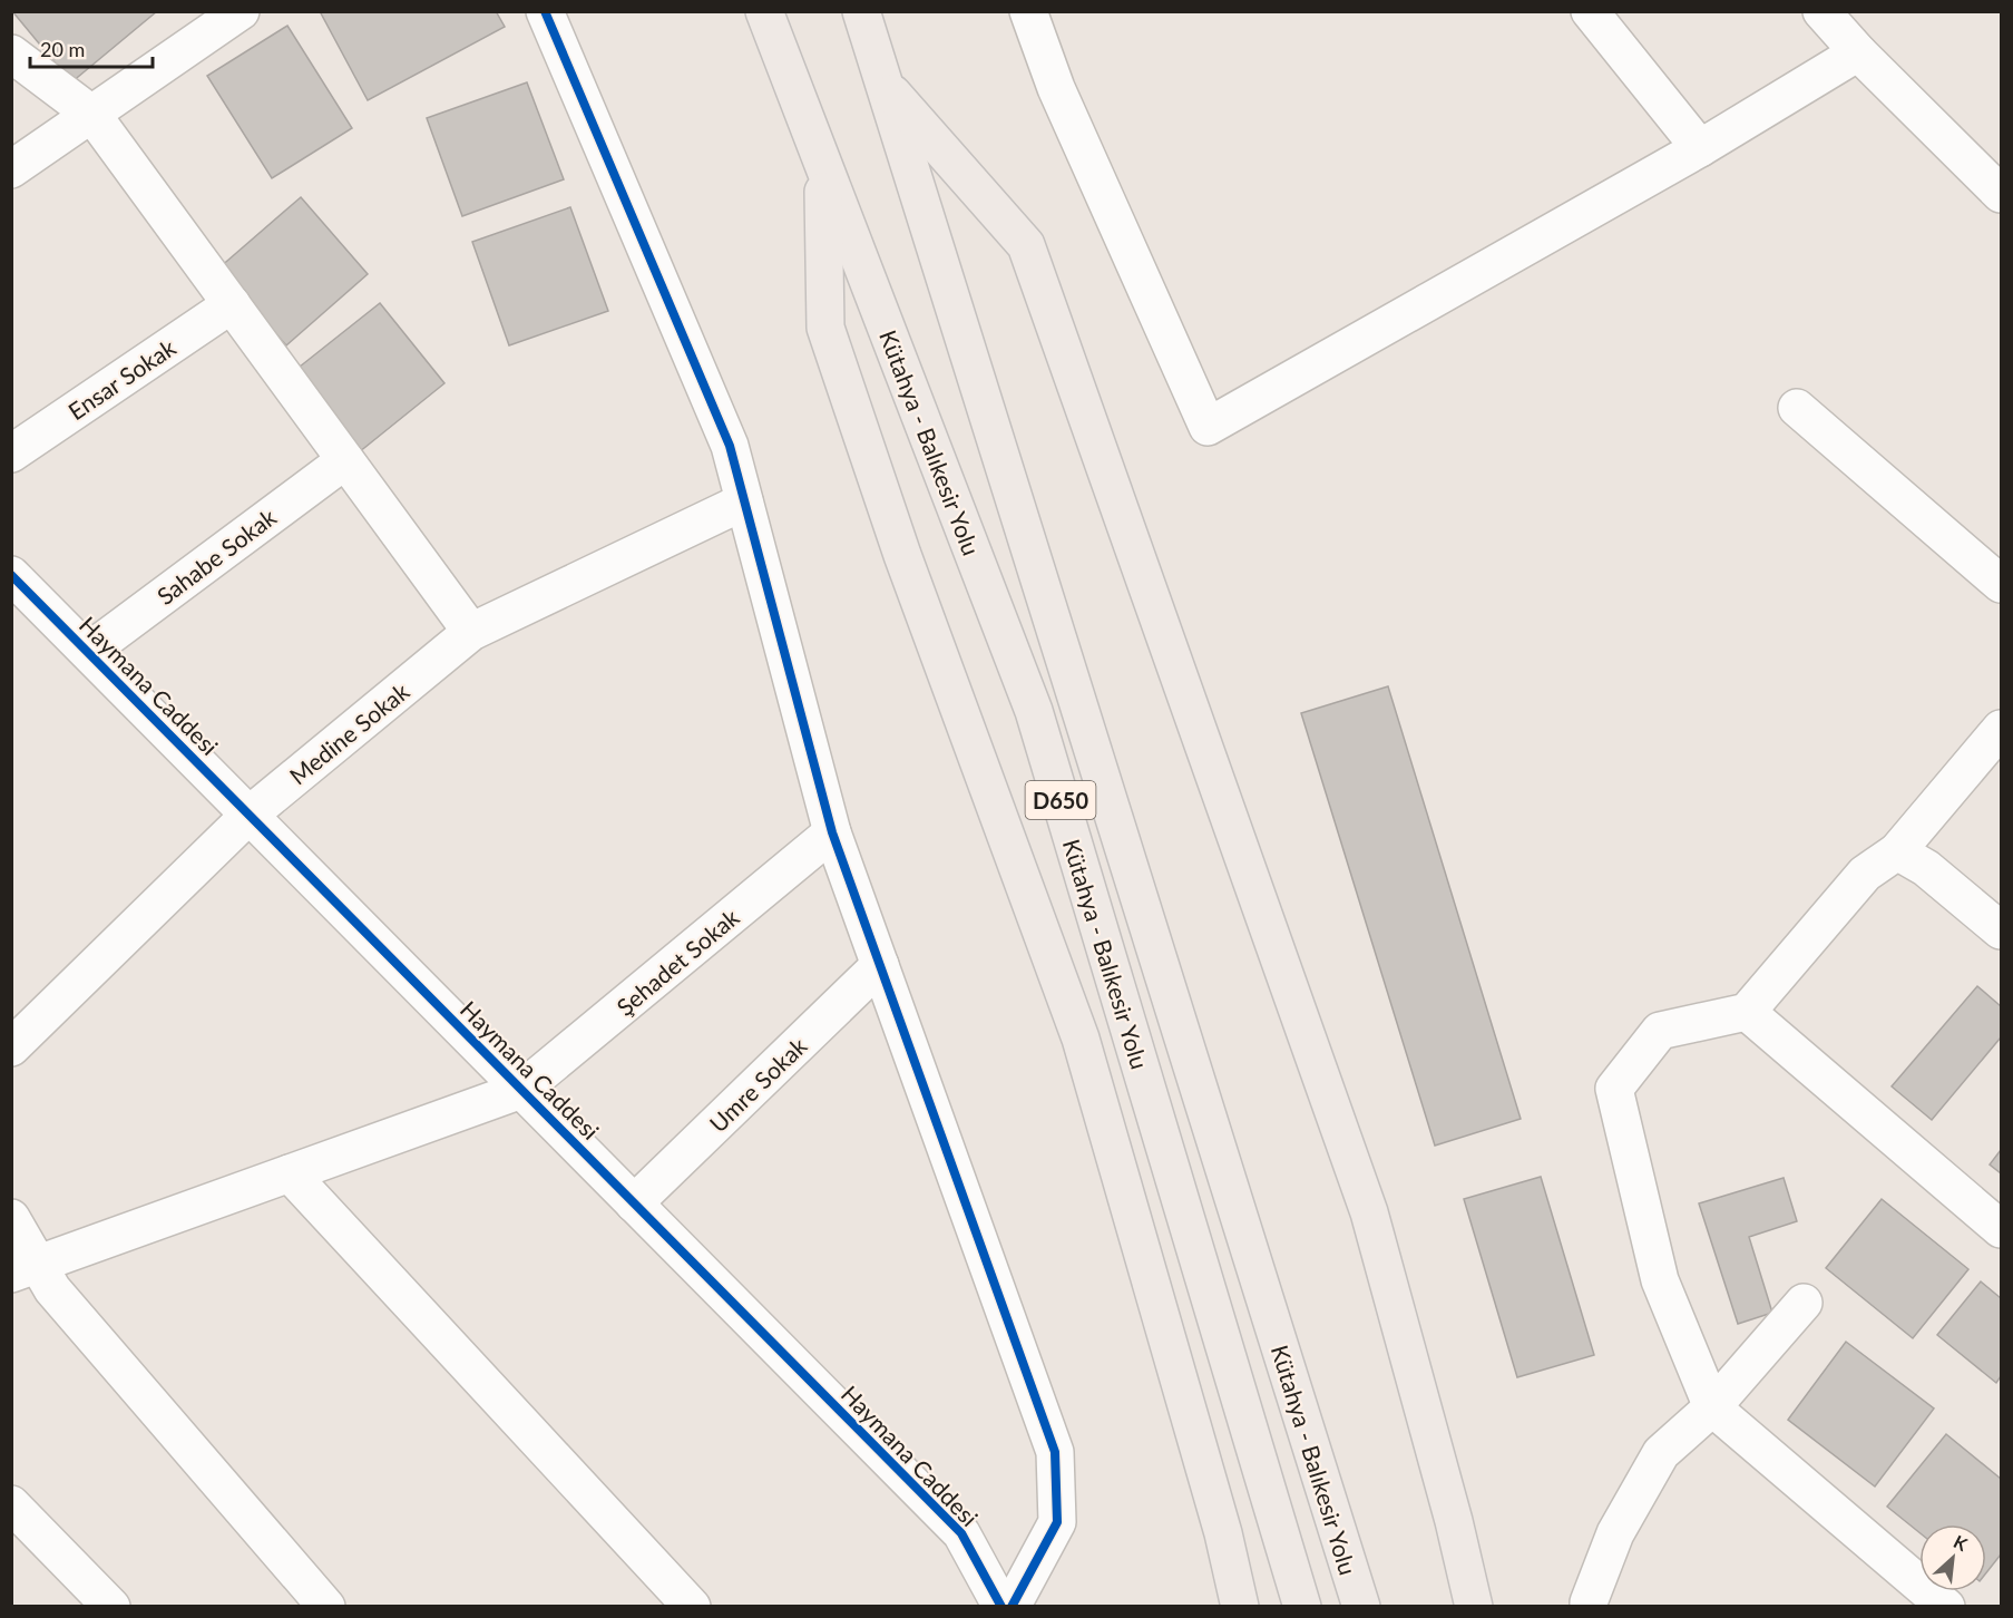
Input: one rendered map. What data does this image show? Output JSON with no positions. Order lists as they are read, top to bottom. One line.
{"streets":{"highway":["Kütahya - Balıkesir Yolu","D650"],"street":["Ensar Sokak","Sahabe Sokak","Haymana Caddesi","Medine Sokak","Şehadet Sokak","Umre Sokak"]},"crossings":[["Sahabe Sokak","Haymana Caddesi"],["Haymana Caddesi","Medine Sokak"],["Haymana Caddesi","Şehadet Sokak"],["Haymana Caddesi","Umre Sokak"]],"scale_bar":"20 m","north":"top right"}
